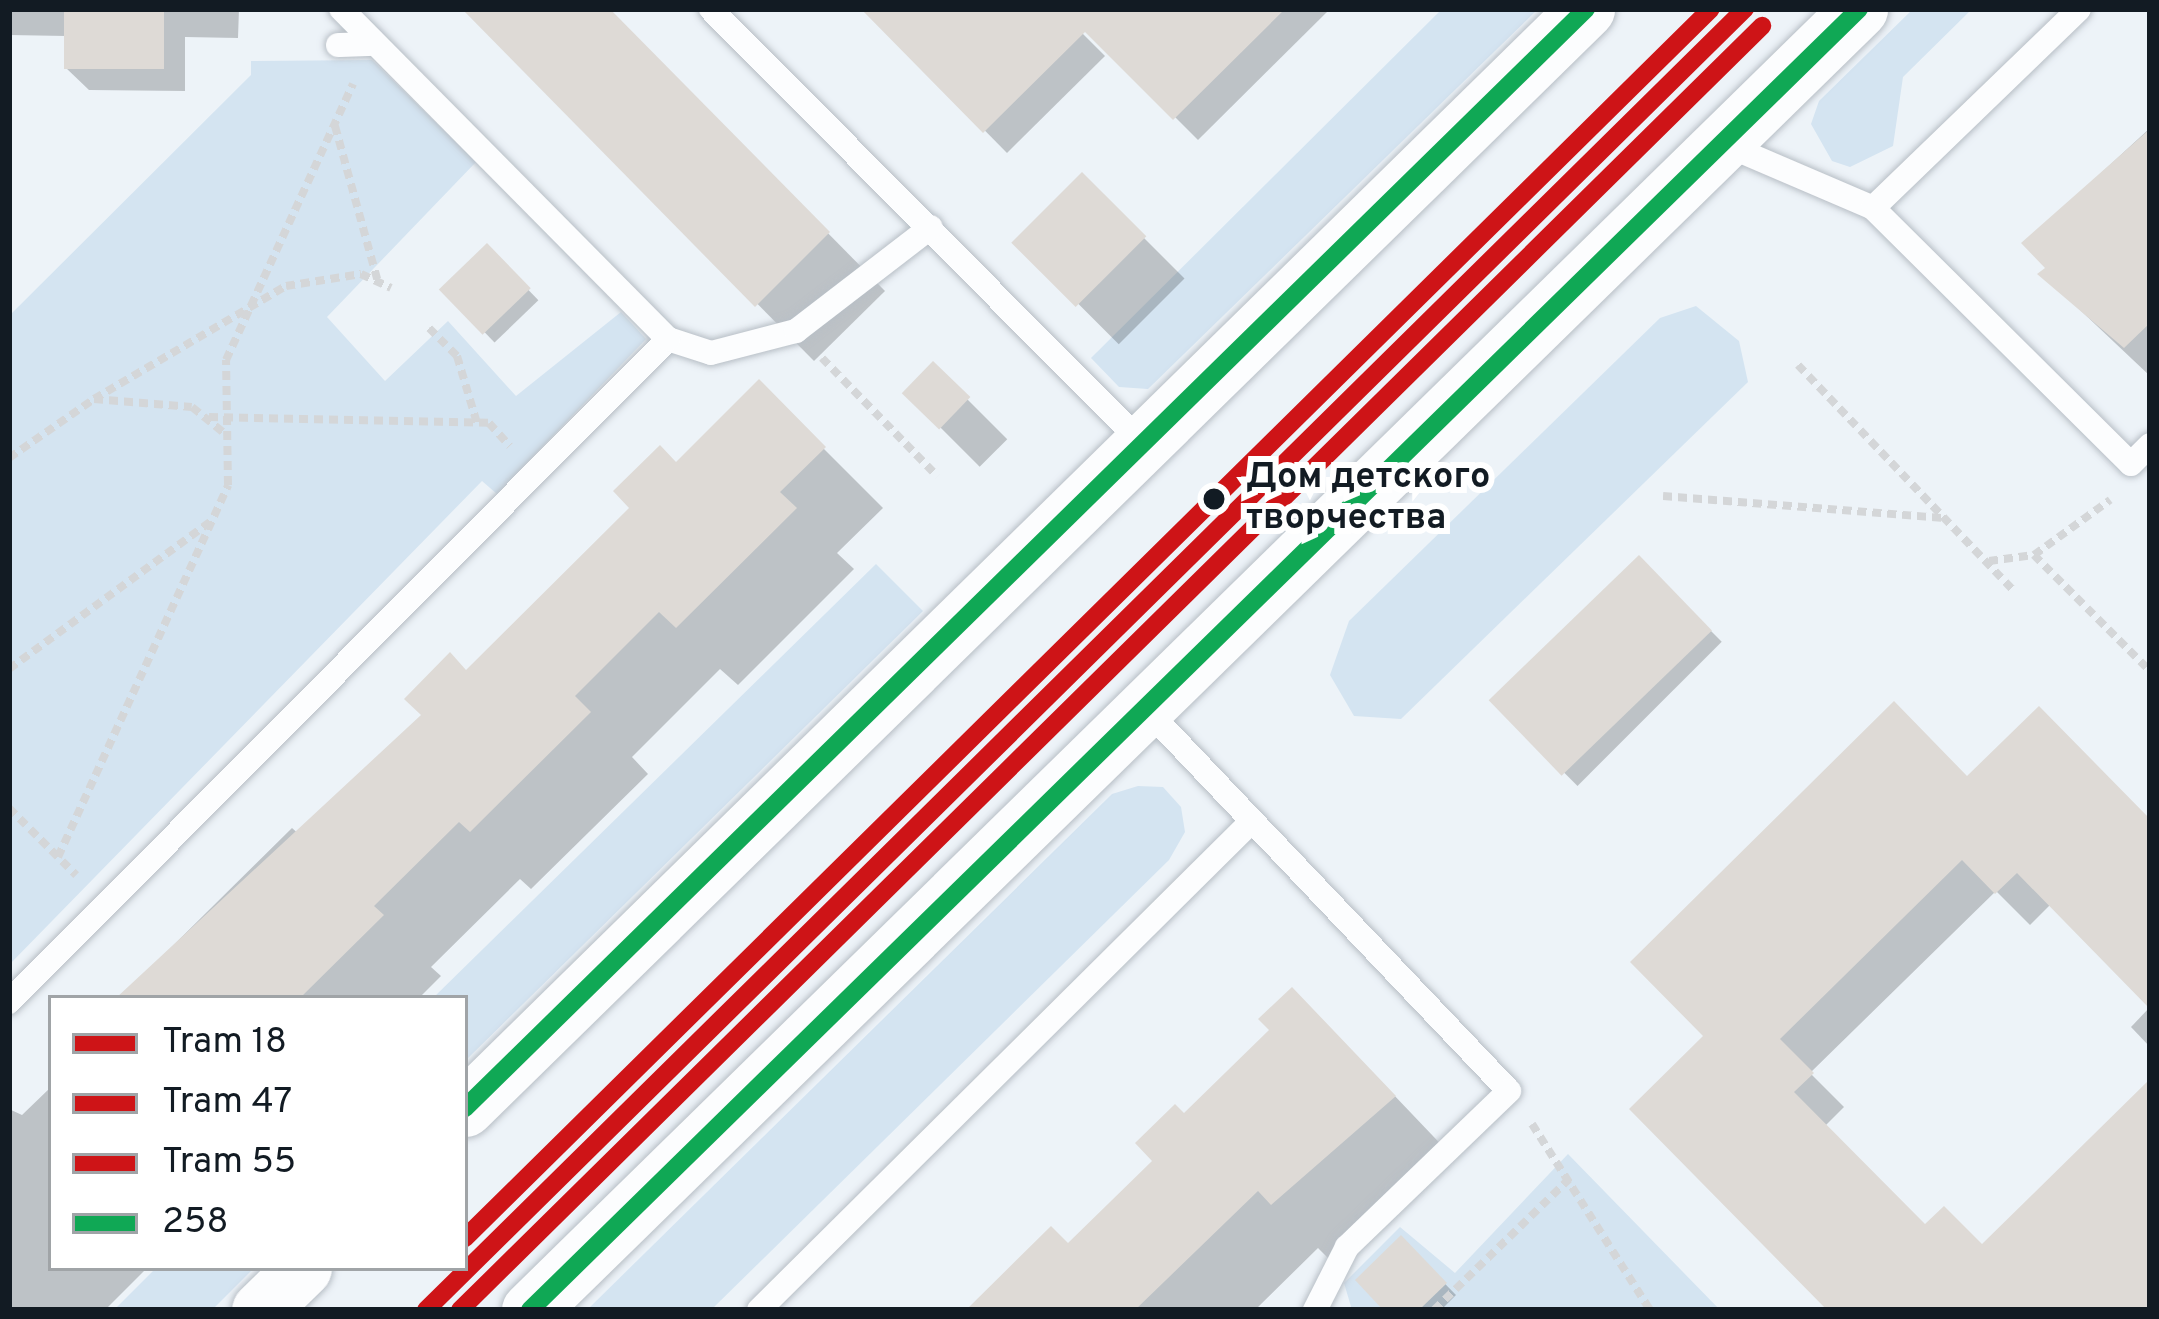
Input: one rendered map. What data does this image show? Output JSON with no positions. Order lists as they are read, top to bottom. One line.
{"places":["Дом детского творчества"],"lines":["tram line 18","tram line 55","transit line 258","tram line 47"],"legend":["Tram 18","Tram 47","Tram 55","258"]}
